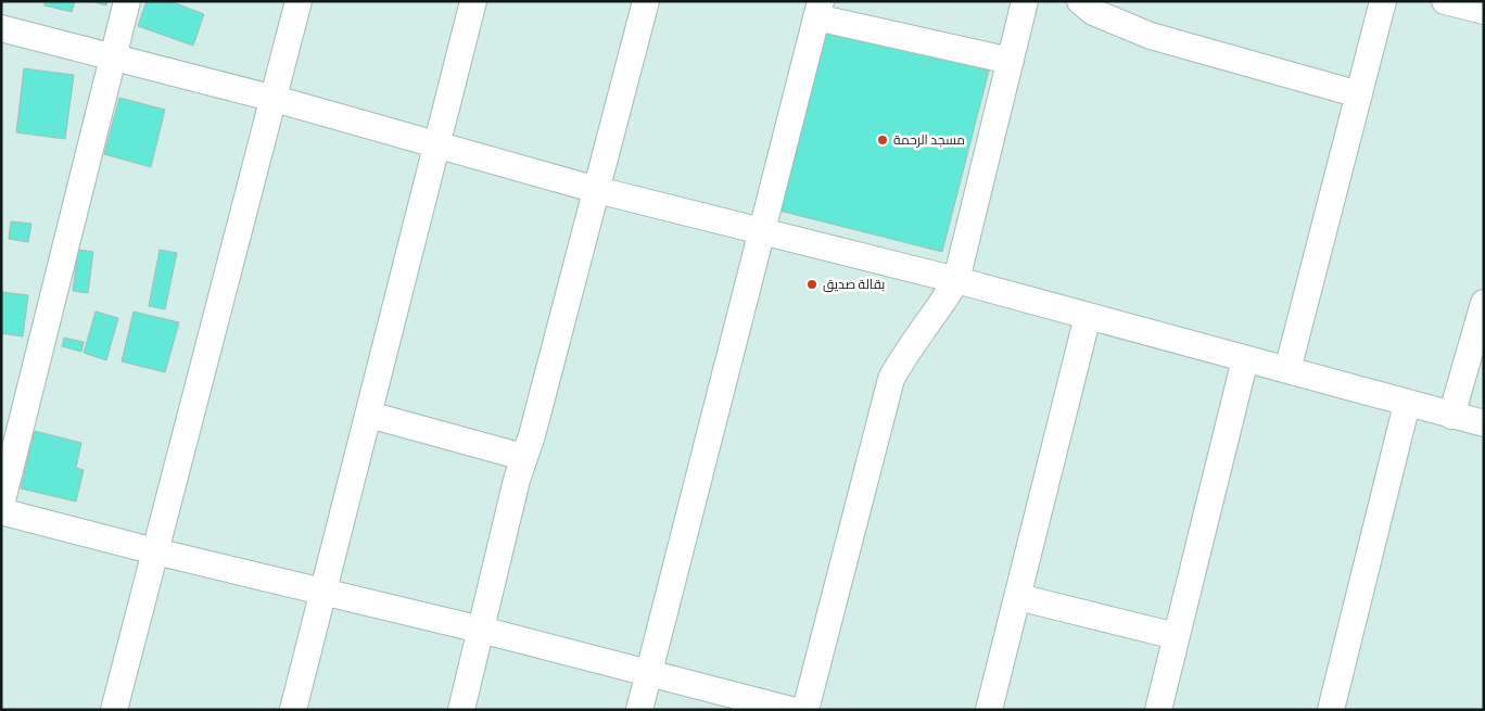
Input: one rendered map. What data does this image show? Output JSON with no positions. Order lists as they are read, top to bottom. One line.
{"places":["مسجد الرحمة","بقالة صديق"]}
